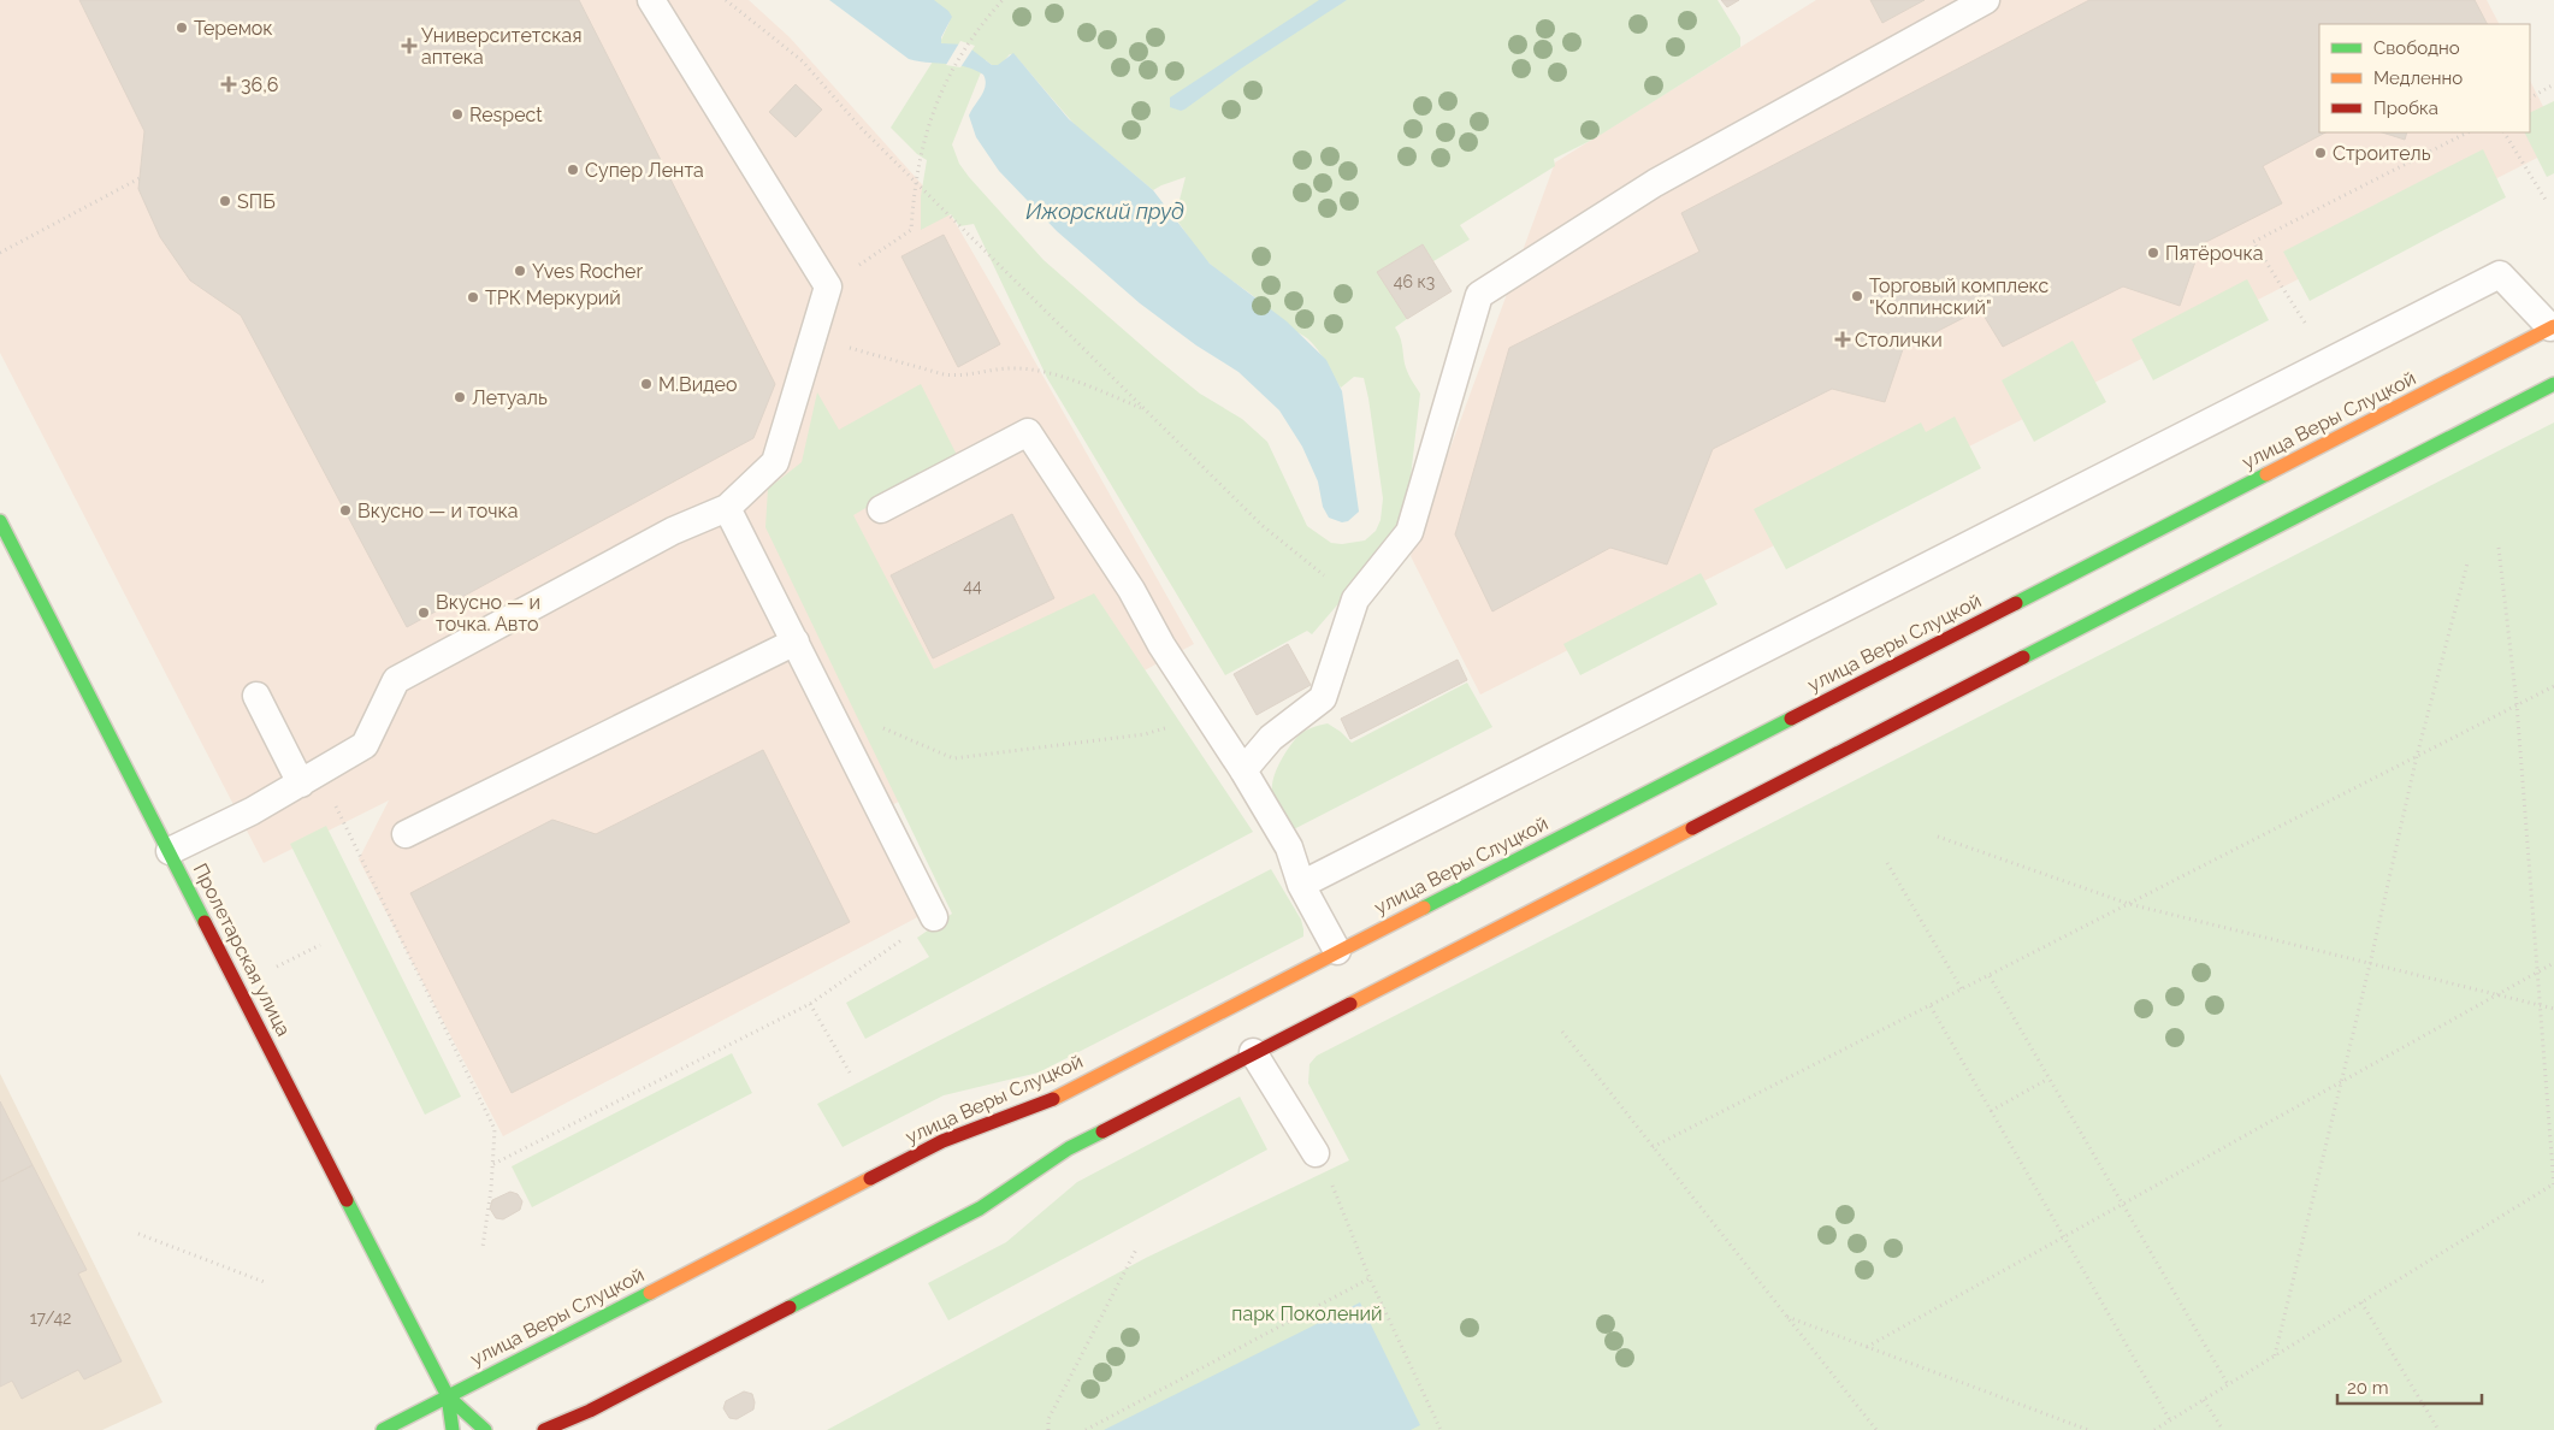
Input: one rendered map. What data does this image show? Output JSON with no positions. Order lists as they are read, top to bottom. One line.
{"streets":{"street":["улица Веры Слуцкой","Пролетарская улица"]},"crossings":[["улица Веры Слуцкой","Пролетарская улица"]],"water":["Ижорский пруд"],"parks":["парк Поколений"],"places":{"other":["Теремок","Respect","Строитель","Супер Лента","SПБ","Пятёрочка","Yves Rocher","Торговый комплекс \"Колпинский\"","ТРК Меркурий","М.Видео","Летуаль","Вкусно — и точка","Вкусно — и точка. Авто"],"health":["Университетская аптека","36,6","Столички"]},"house_numbers":["46 к3","44","17/42"],"legend":["Свободно","Медленно","Пробка"],"scale_bar":"20 m"}
